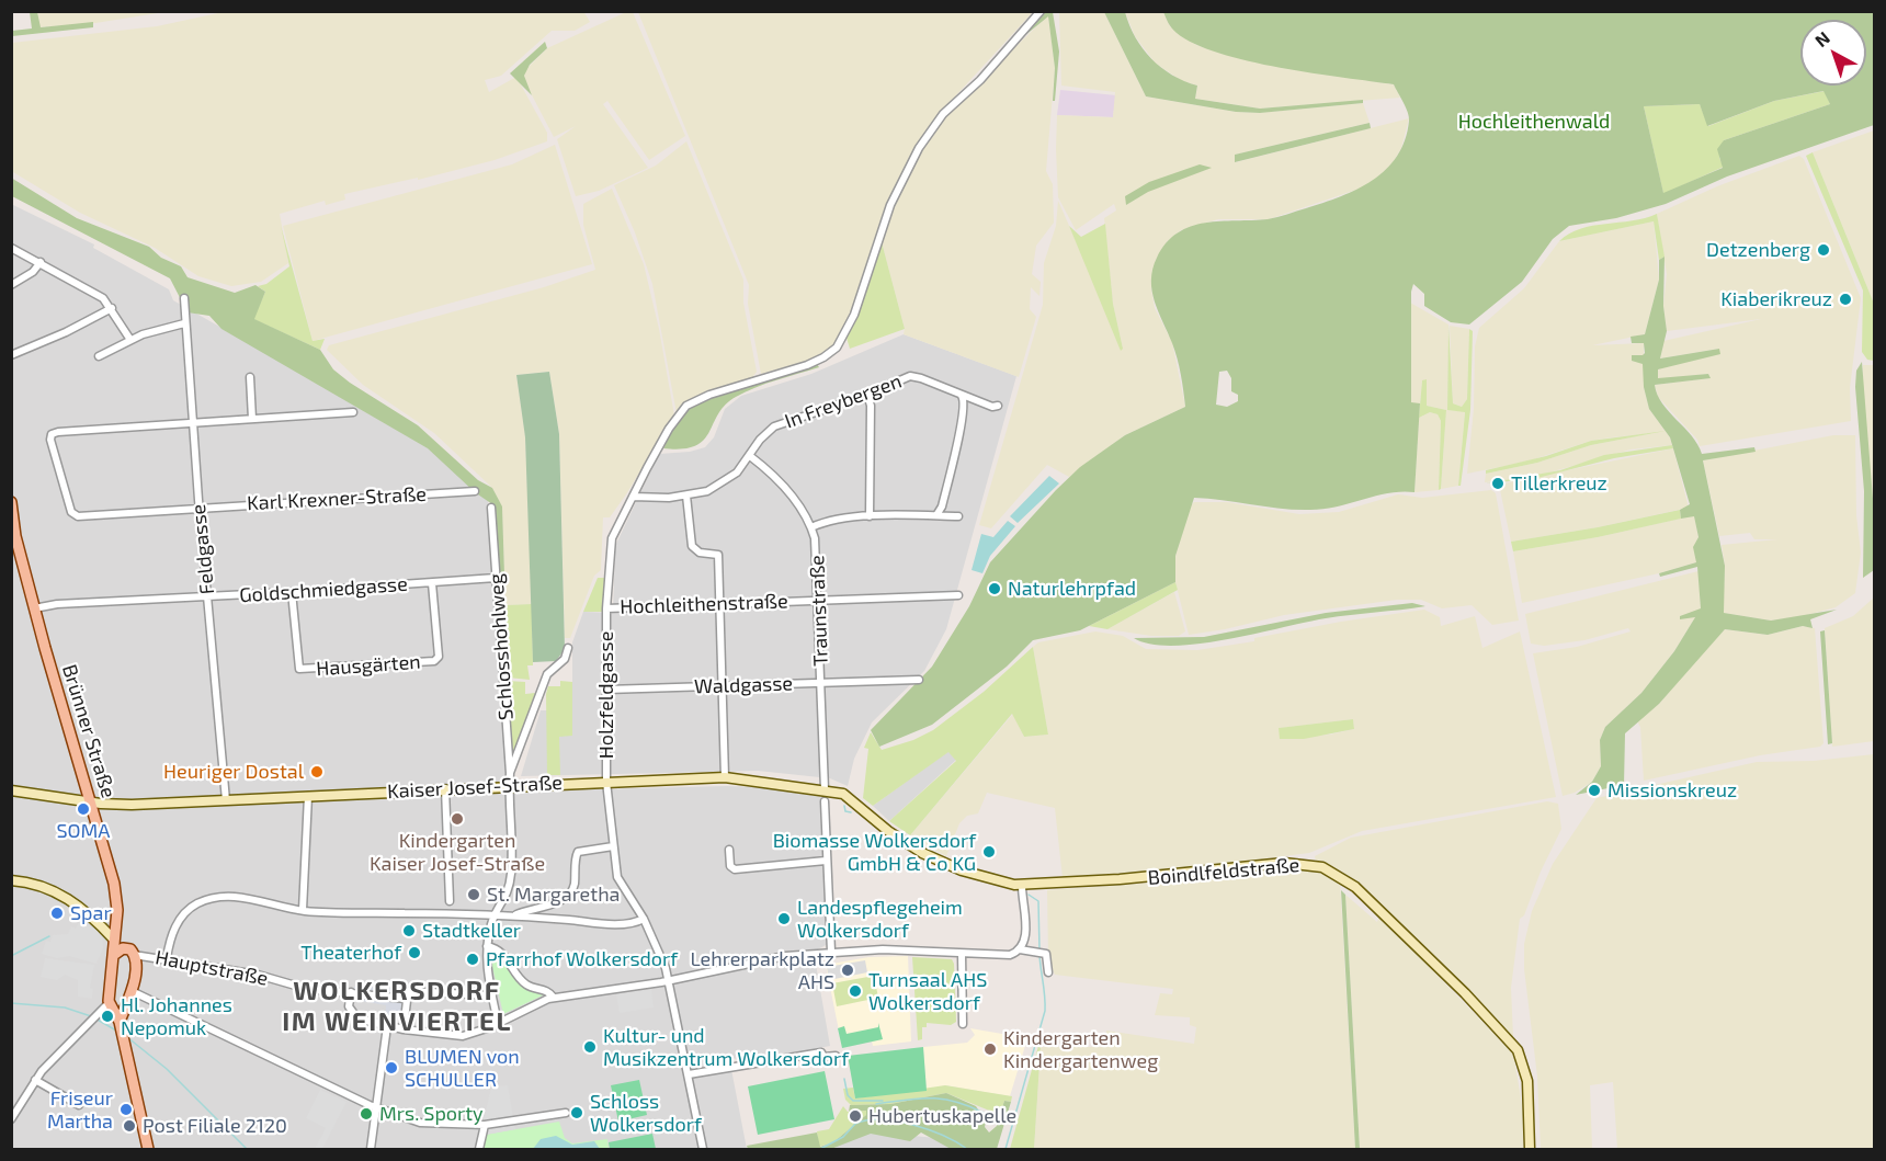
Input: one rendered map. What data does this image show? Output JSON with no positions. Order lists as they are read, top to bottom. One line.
{"streets":{"main road":["Brünner Straße"],"street":["In Freybergen","Karl Krexner-Straße","Feldgasse","Goldschmiedgasse","Hochleithenstraße","Traunstraße","Schlosshohlweg","Hausgärten","Waldgasse","Holzfeldgasse","Kaiser Josef-Straße","Boindlfeldstraße","Hauptstraße"]},"crossings":[["In Freybergen","Traunstraße"],["In Freybergen","Holzfeldgasse"],["Karl Krexner-Straße","Feldgasse"],["Feldgasse","Goldschmiedgasse"],["Feldgasse","Kaiser Josef-Straße"],["Goldschmiedgasse","Schlosshohlweg"],["Goldschmiedgasse","Hausgärten"],["Goldschmiedgasse","Brünner Straße"],["Hochleithenstraße","Traunstraße"],["Hochleithenstraße","Holzfeldgasse"],["Traunstraße","Waldgasse"],["Traunstraße","Kaiser Josef-Straße"],["Schlosshohlweg","Kaiser Josef-Straße"],["Waldgasse","Holzfeldgasse"],["Holzfeldgasse","Kaiser Josef-Straße"],["Brünner Straße","Kaiser Josef-Straße"],["Kaiser Josef-Straße","Boindlfeldstraße"]],"districts":["WOLKERSDORF IM WEINVIERTEL"],"parks":["Hochleithenwald"],"places":["Detzenberg","Kiaberikreuz","Tillerkreuz","Naturlehrpfad","Heuriger Dostal","Missionskreuz","SOMA","Kindergarten Kaiser Josef-Straße","Biomasse Wolkersdorf GmbH & Co KG","St. Margaretha","Spar","Landespflegeheim Wolkersdorf","Stadtkeller","Theaterhof","Pfarrhof Wolkersdorf","Lehrerparkplatz AHS","Turnsaal AHS Wolkersdorf","Hl. Johannes Nepomuk","Kultur- und Musikzentrum Wolkersdorf","Kindergarten Kindergartenweg","BLUMEN von SCHULLER","Friseur Martha","Schloss Wolkersdorf","Mrs. Sporty","Hubertuskapelle","Post Filiale 2120"],"north":"top left"}
